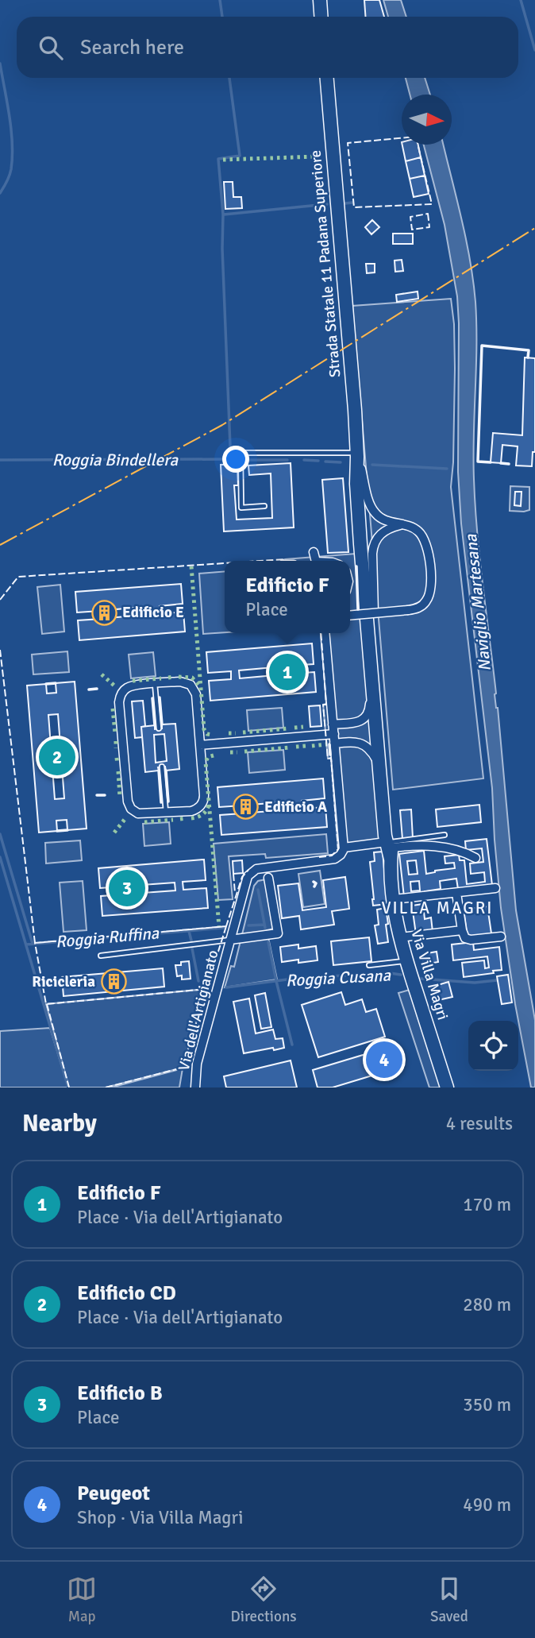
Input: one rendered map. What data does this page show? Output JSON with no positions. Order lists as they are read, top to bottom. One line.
{"streets":{"main road":["Strada Statale 11 Padana Superiore","Via Villa Magri"],"street":["Via dell'Artigianato"]},"crossings":[["Strada Statale 11 Padana Superiore","Via Villa Magri"]],"districts":["VILLA MAGRI"],"water":["Roggia Bindellera","Naviglio Martesana","Roggia Ruffina","Roggia Cusana"],"places":{"building":["Edificio E","Edificio A","Ricicleria"]},"north":"right","page":{"search":"Search here","popup":["Edificio F","Place"],"pins":["1","2","3","4"],"heading":["Nearby","4 results"],"list":[{"mark":"1","name":"Edificio F","note":"Place · Via dell'Artigianato","value":"170 m"},{"mark":"2","name":"Edificio CD","note":"Place · Via dell'Artigianato","value":"280 m"},{"mark":"3","name":"Edificio B","note":"Place","value":"350 m"},{"mark":"4","name":"Peugeot","note":"Shop · Via Villa Magri","value":"490 m"}],"nav":["Map","Directions","Saved"]}}
